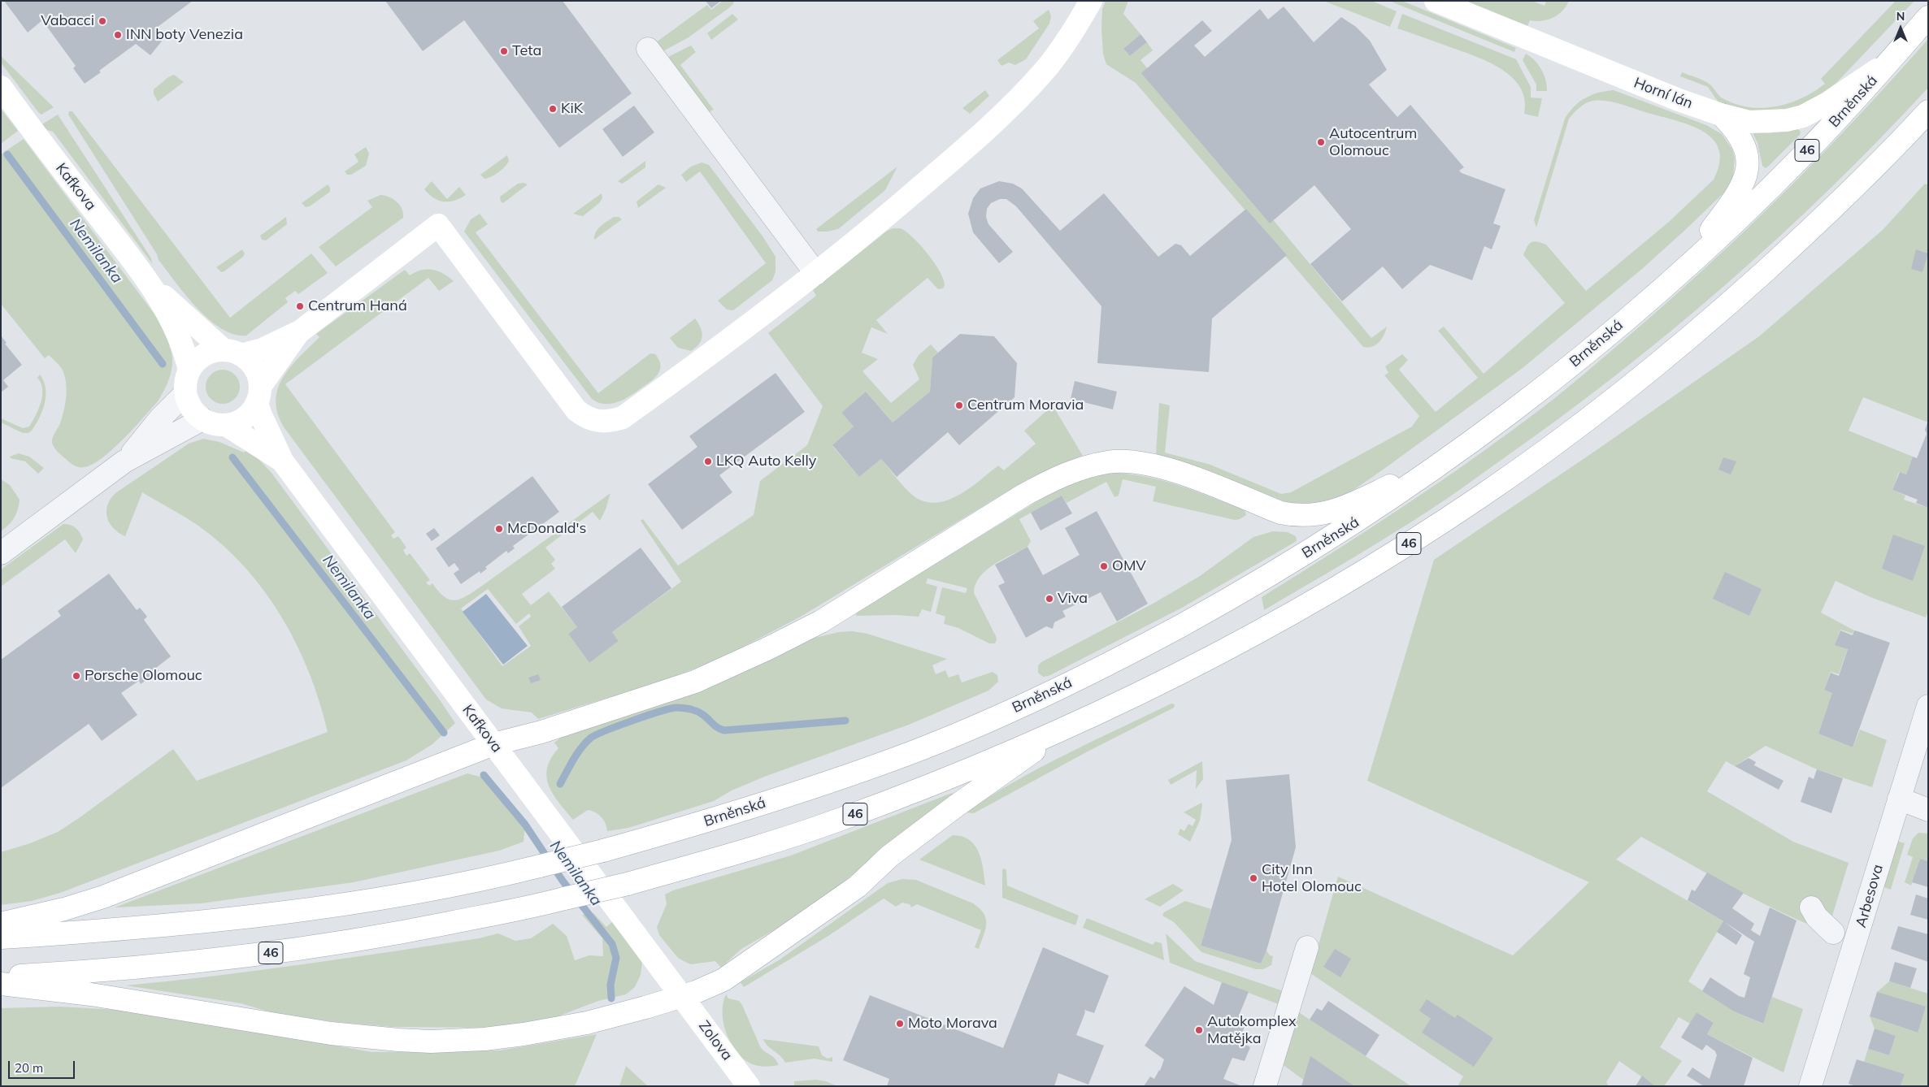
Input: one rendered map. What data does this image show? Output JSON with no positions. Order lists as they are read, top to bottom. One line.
{"streets":{"main road":["Horní lán","Brněnská","46","Kafkova","Zolova"],"street":["Arbesova"]},"crossings":[["Horní lán","Brněnská"],["Kafkova","Zolova"]],"water":["Nemilanka"],"places":["Vabacci","INN boty Venezia","Teta","KiK","Autocentrum Olomouc","Centrum Haná","Centrum Moravia","LKQ Auto Kelly","McDonald's","OMV","Viva","Porsche Olomouc","City Inn Hotel Olomouc","Moto Morava","Autokomplex Matějka"],"scale_bar":"20 m","north":"top"}
